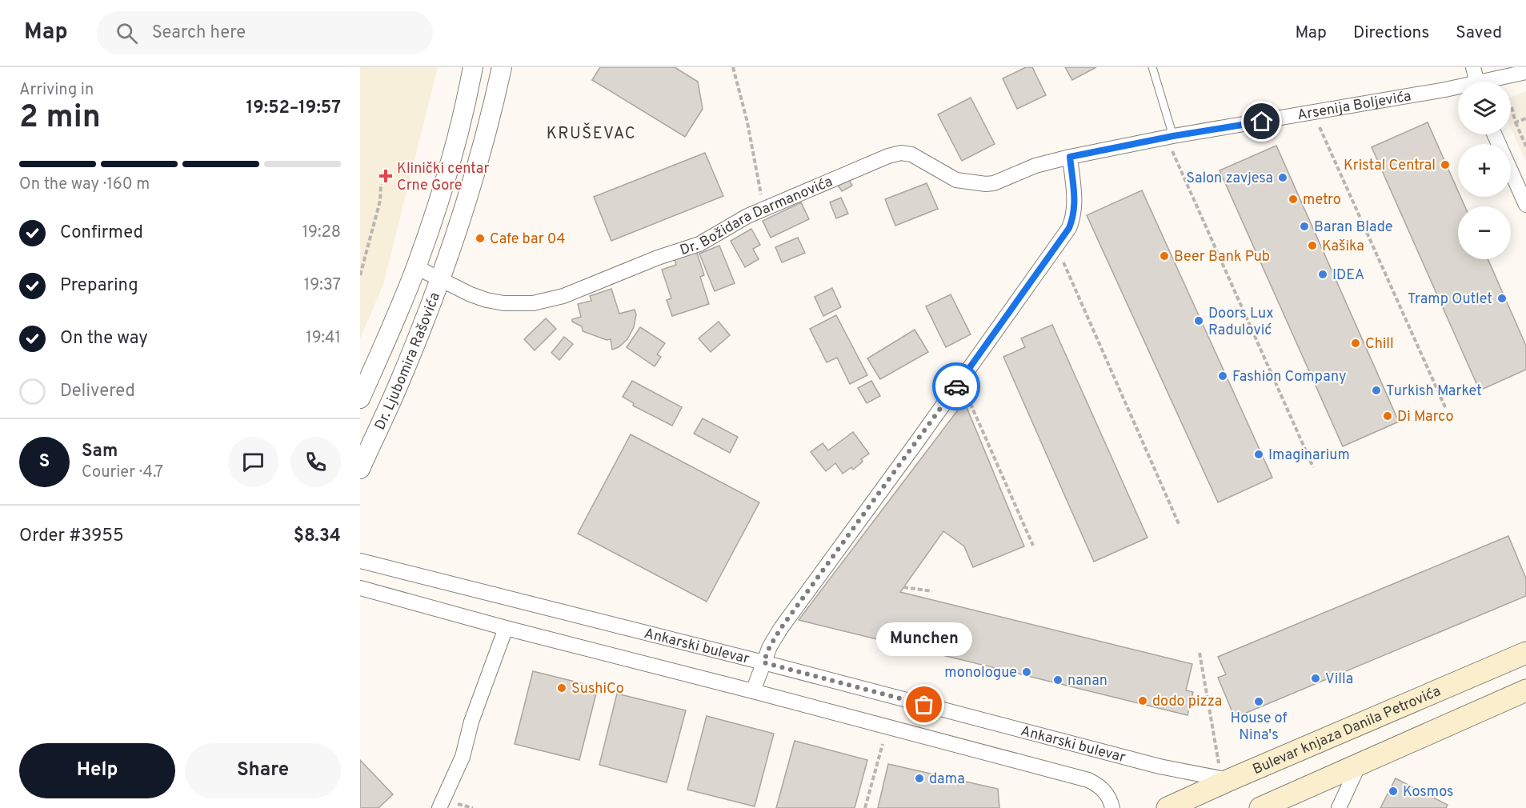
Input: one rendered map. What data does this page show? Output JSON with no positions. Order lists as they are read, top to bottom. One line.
{"streets":{"main road":["Bulevar knjaza Danila Petrovića"],"street":["Arsenija Boljevića","Dr. Božidara Darmanovića","Dr. Ljubomira Rašovića","Ankarski bulevar"]},"crossings":[["Arsenija Boljevića","Dr. Božidara Darmanovića"],["Dr. Božidara Darmanovića","Dr. Ljubomira Rašovića"],["Ankarski bulevar","Bulevar knjaza Danila Petrovića"]],"districts":["KRUŠEVAC"],"places":{"other":["Kristal Central","Salon zavjesa","metro","Baran Blade","Cafe bar 04","Kašika","Beer Bank Pub","IDEA","Tramp Outlet","Doors Lux Radulović","Chill","Fashion Company","Turkish Market","Di Marco","Imaginarium","monologue","Villa","nanan","SushiCo","dodo pizza","House of Nina's","Munchen","dama","Kosmos"],"health":["Klinički centar Crne Gore"]},"page":{"header":"Map","search":"Search here","nav":["Map","Directions","Saved"],"heading":["2 min","Arriving in","19:52–19:57"],"panel":["Sam","Courier · 4.7","Order #3955","$8.34"],"map_buttons":["+","−"],"bar":"On the way · 160 m","list":[["Confirmed","19:28"],["Preparing","19:37"],["On the way","19:41"],"Delivered"],"round":"S","bubble":"Munchen","buttons":["Help","Share"]}}
